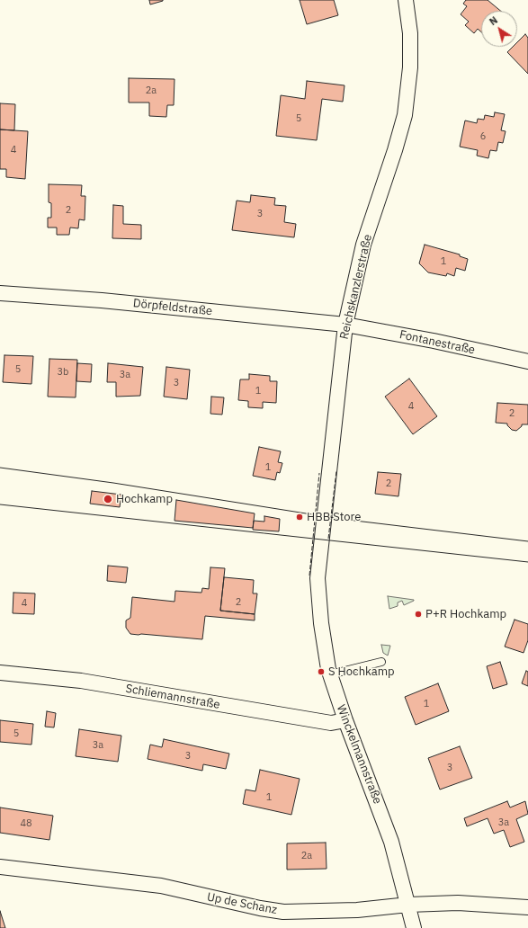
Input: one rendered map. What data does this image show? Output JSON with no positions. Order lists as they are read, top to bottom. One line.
{"streets":{"street":["Reichskanzlerstraße","Dörpfeldstraße","Fontanestraße","Schliemannstraße","Winckelmannstraße","Up de Schanz"]},"crossings":[["Reichskanzlerstraße","Dörpfeldstraße"],["Reichskanzlerstraße","Fontanestraße"],["Reichskanzlerstraße","Winckelmannstraße"],["Dörpfeldstraße","Fontanestraße"],["Schliemannstraße","Winckelmannstraße"],["Winckelmannstraße","Up de Schanz"]],"places":["Hochkamp","HBB Store","P+R Hochkamp","S Hochkamp"],"house_numbers":["2a","5","6","4","2","3","1","5","3b","3a","3","1","4","2","1","2","2","4","1","5","3a","3","3","1","3a","48","2a"],"north":"top left"}
